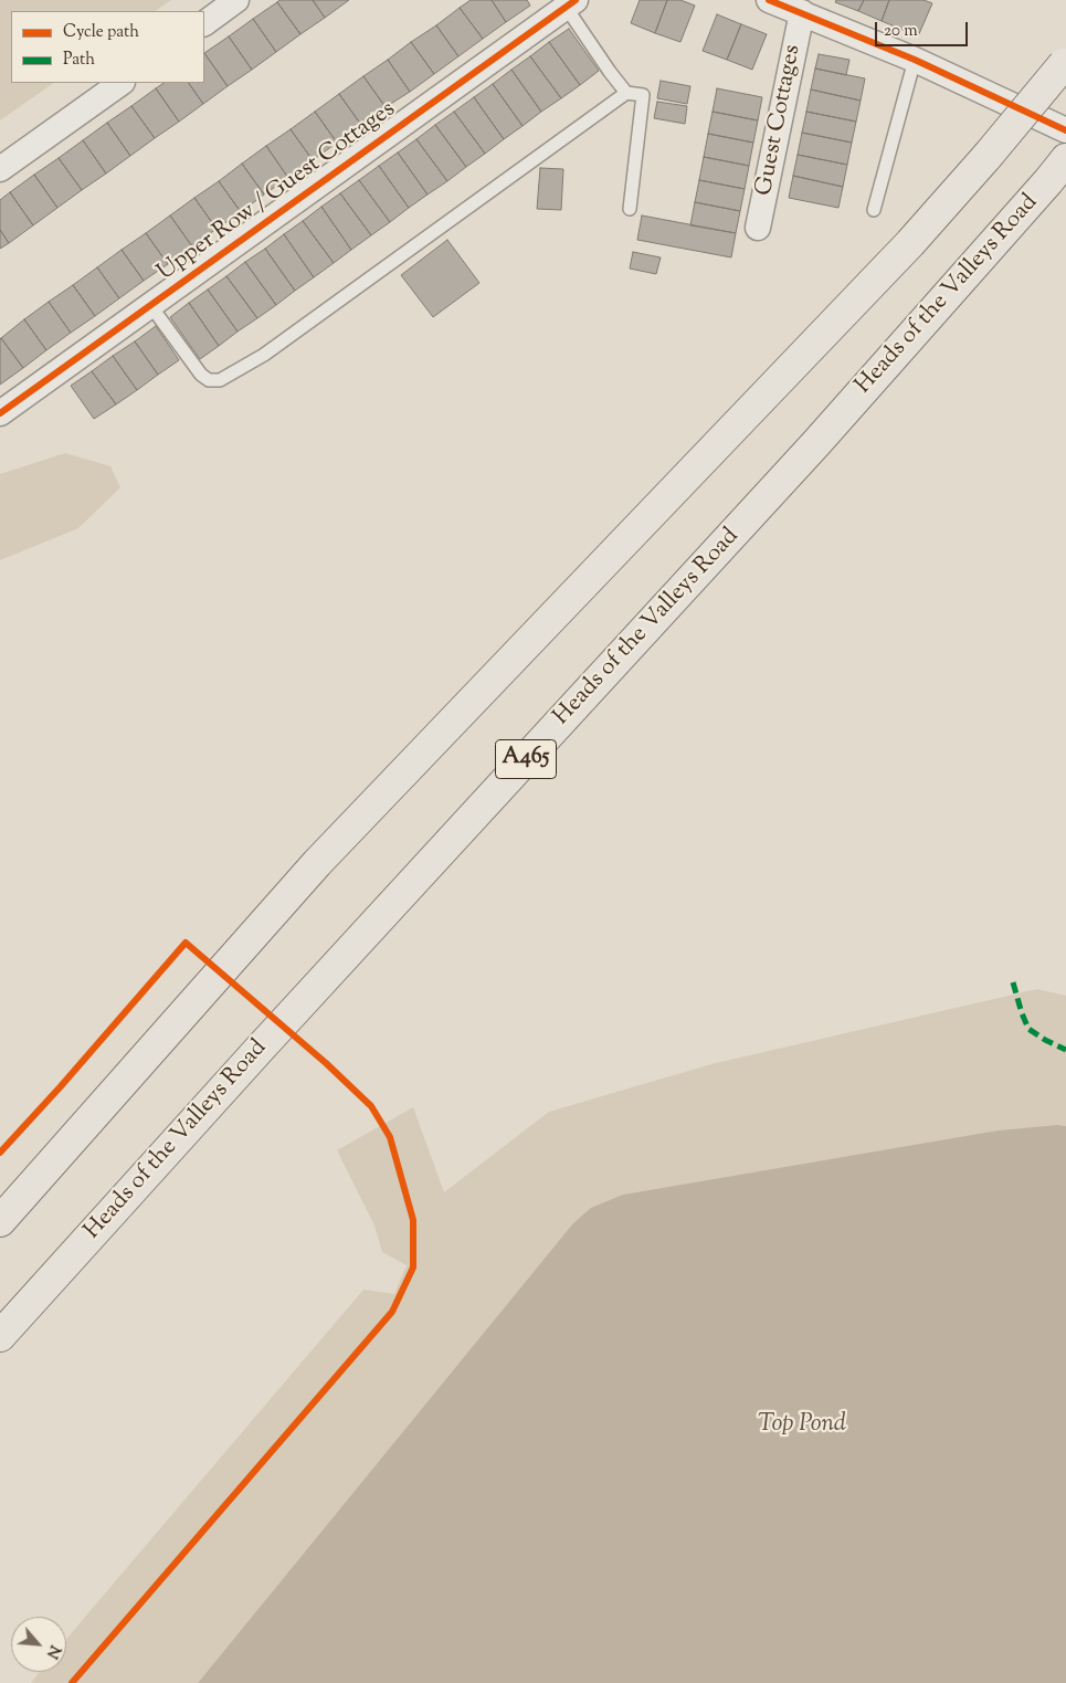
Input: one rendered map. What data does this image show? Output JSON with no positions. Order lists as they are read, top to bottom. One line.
{"streets":{"highway":["Heads of the Valleys Road","A465"],"street":["Guest Cottages","Upper Row / Guest Cottages"]},"water":["Top Pond"],"legend":["Cycle path","Path"],"scale_bar":"20 m","north":"bottom right"}
